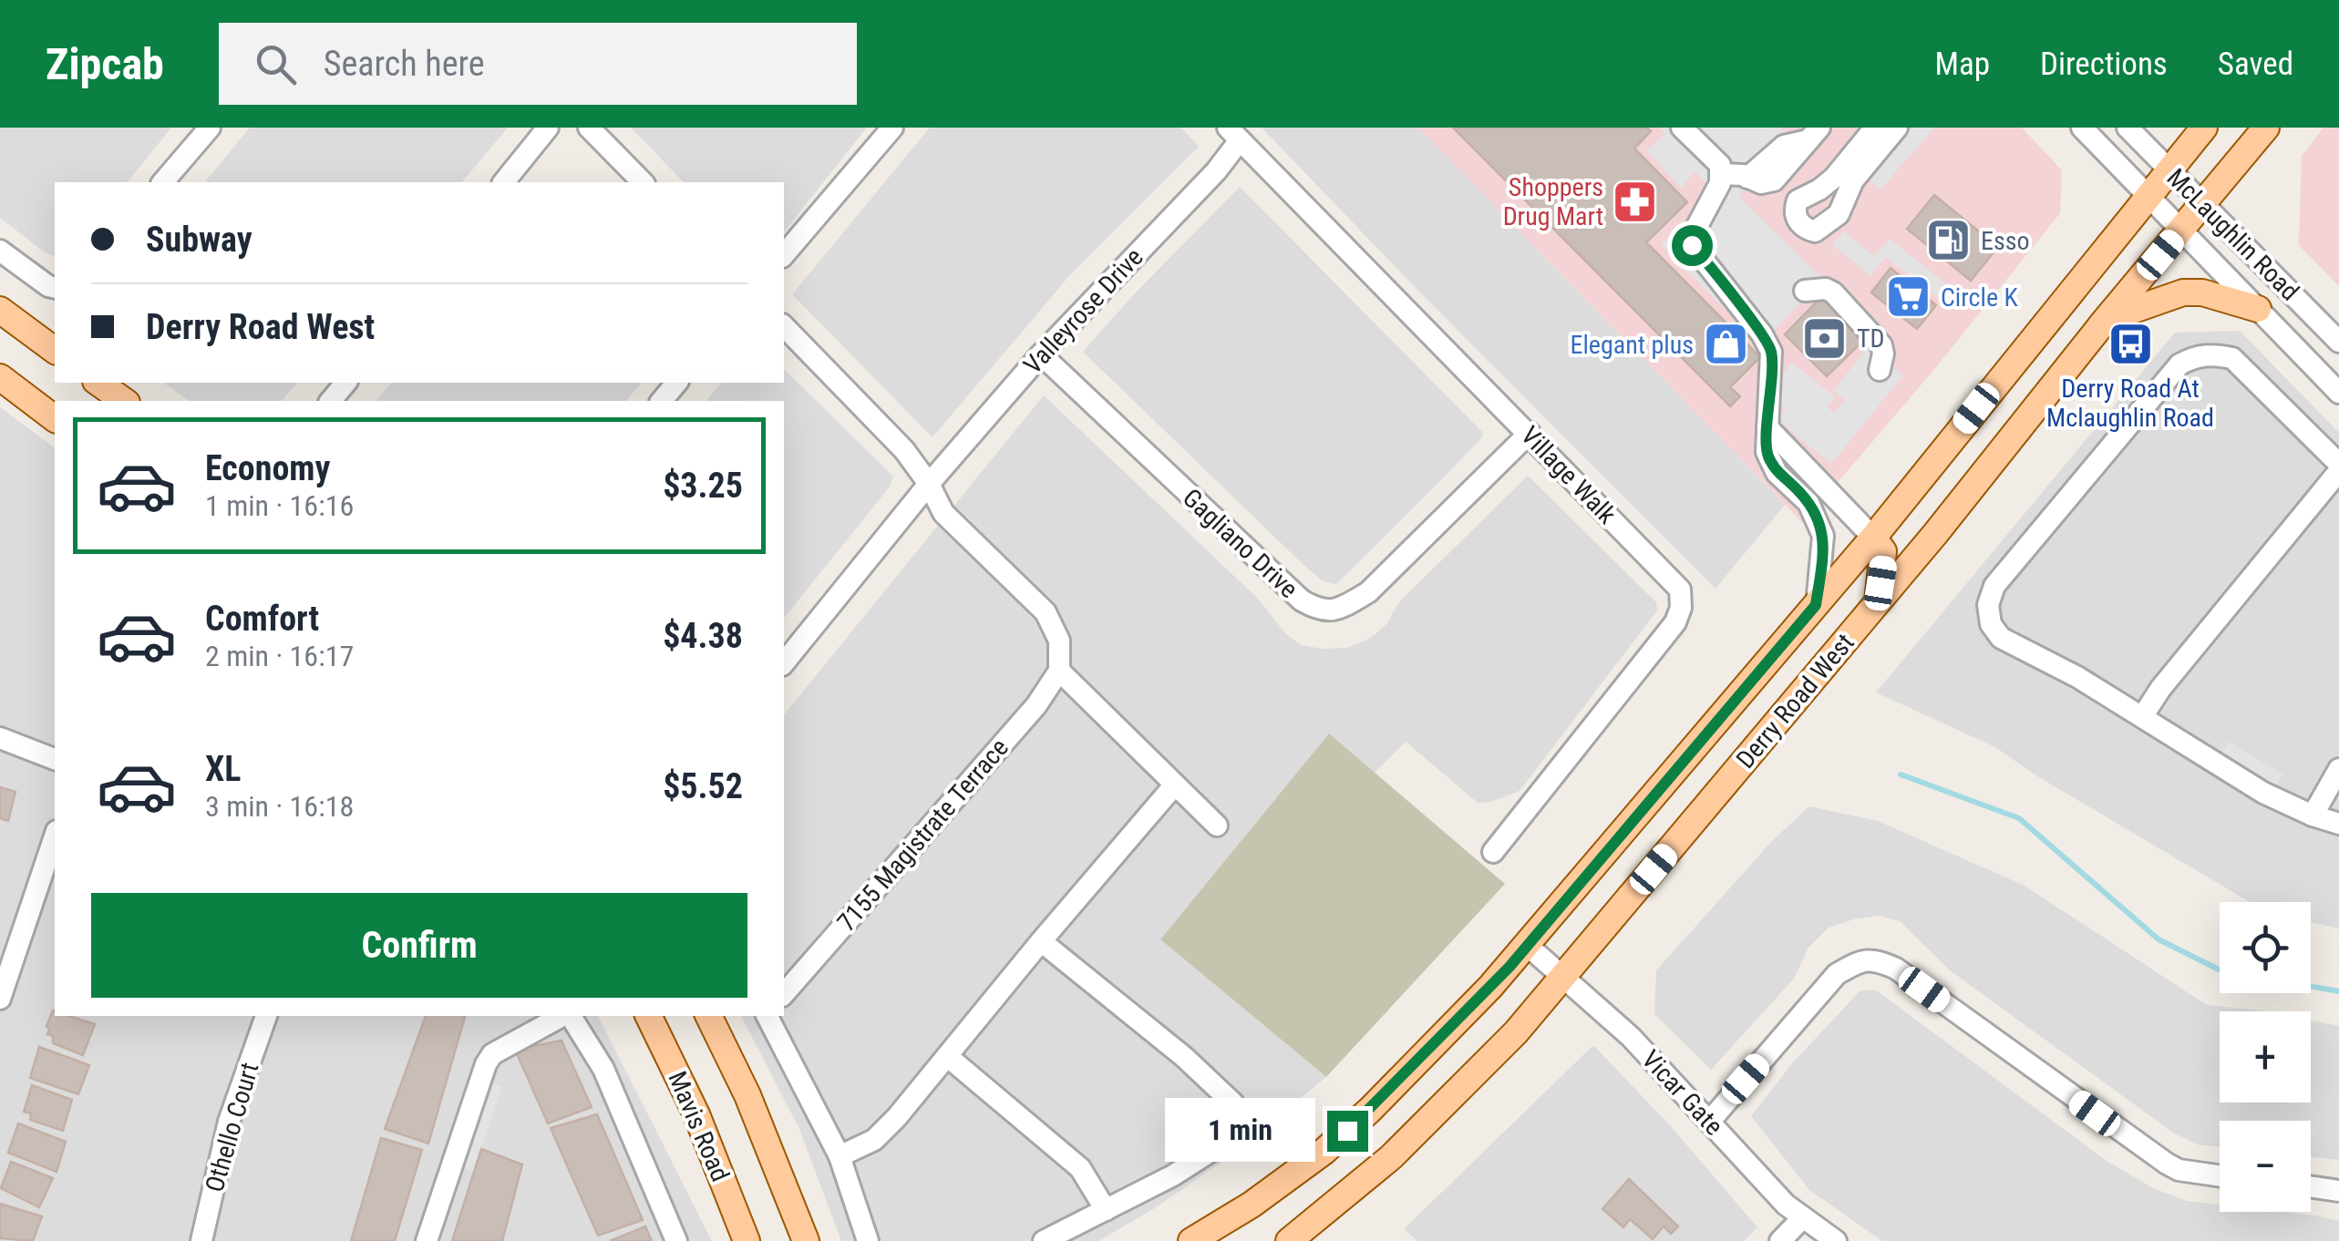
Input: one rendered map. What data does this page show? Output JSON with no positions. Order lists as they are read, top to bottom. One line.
{"streets":{"main road":["Derry Road West","Mavis Road"],"street":["McLaughlin Road","Valleyrose Drive","Village Walk","Gagliano Drive","7155 Magistrate Terrace","Vicar Gate","Othello Court"]},"crossings":[["McLaughlin Road","Derry Road West"],["Valleyrose Drive","Village Walk"],["Valleyrose Drive","Gagliano Drive"],["Village Walk","Gagliano Drive"],["Derry Road West","Vicar Gate"]],"places":{"pharmacy":["Shoppers Drug Mart"],"fuel station":["Esso"],"supermarket":["Circle K"],"bank":["TD"],"shop":["Elegant plus"],"bus stop":["Derry Road At Mclaughlin Road"]},"page":{"header":"Zipcab","search":"Search here","nav":["Map","Directions","Saved"],"banner":["Subway","Derry Road West"],"list":[{"name":"Economy","note":"1 min · 16:16","value":"$3.25"},{"name":"Comfort","note":"2 min · 16:17","value":"$4.38"},{"name":"XL","note":"3 min · 16:18","value":"$5.52"}],"buttons":"Confirm","map_buttons":["+","−"],"bubble":"1 min"}}
